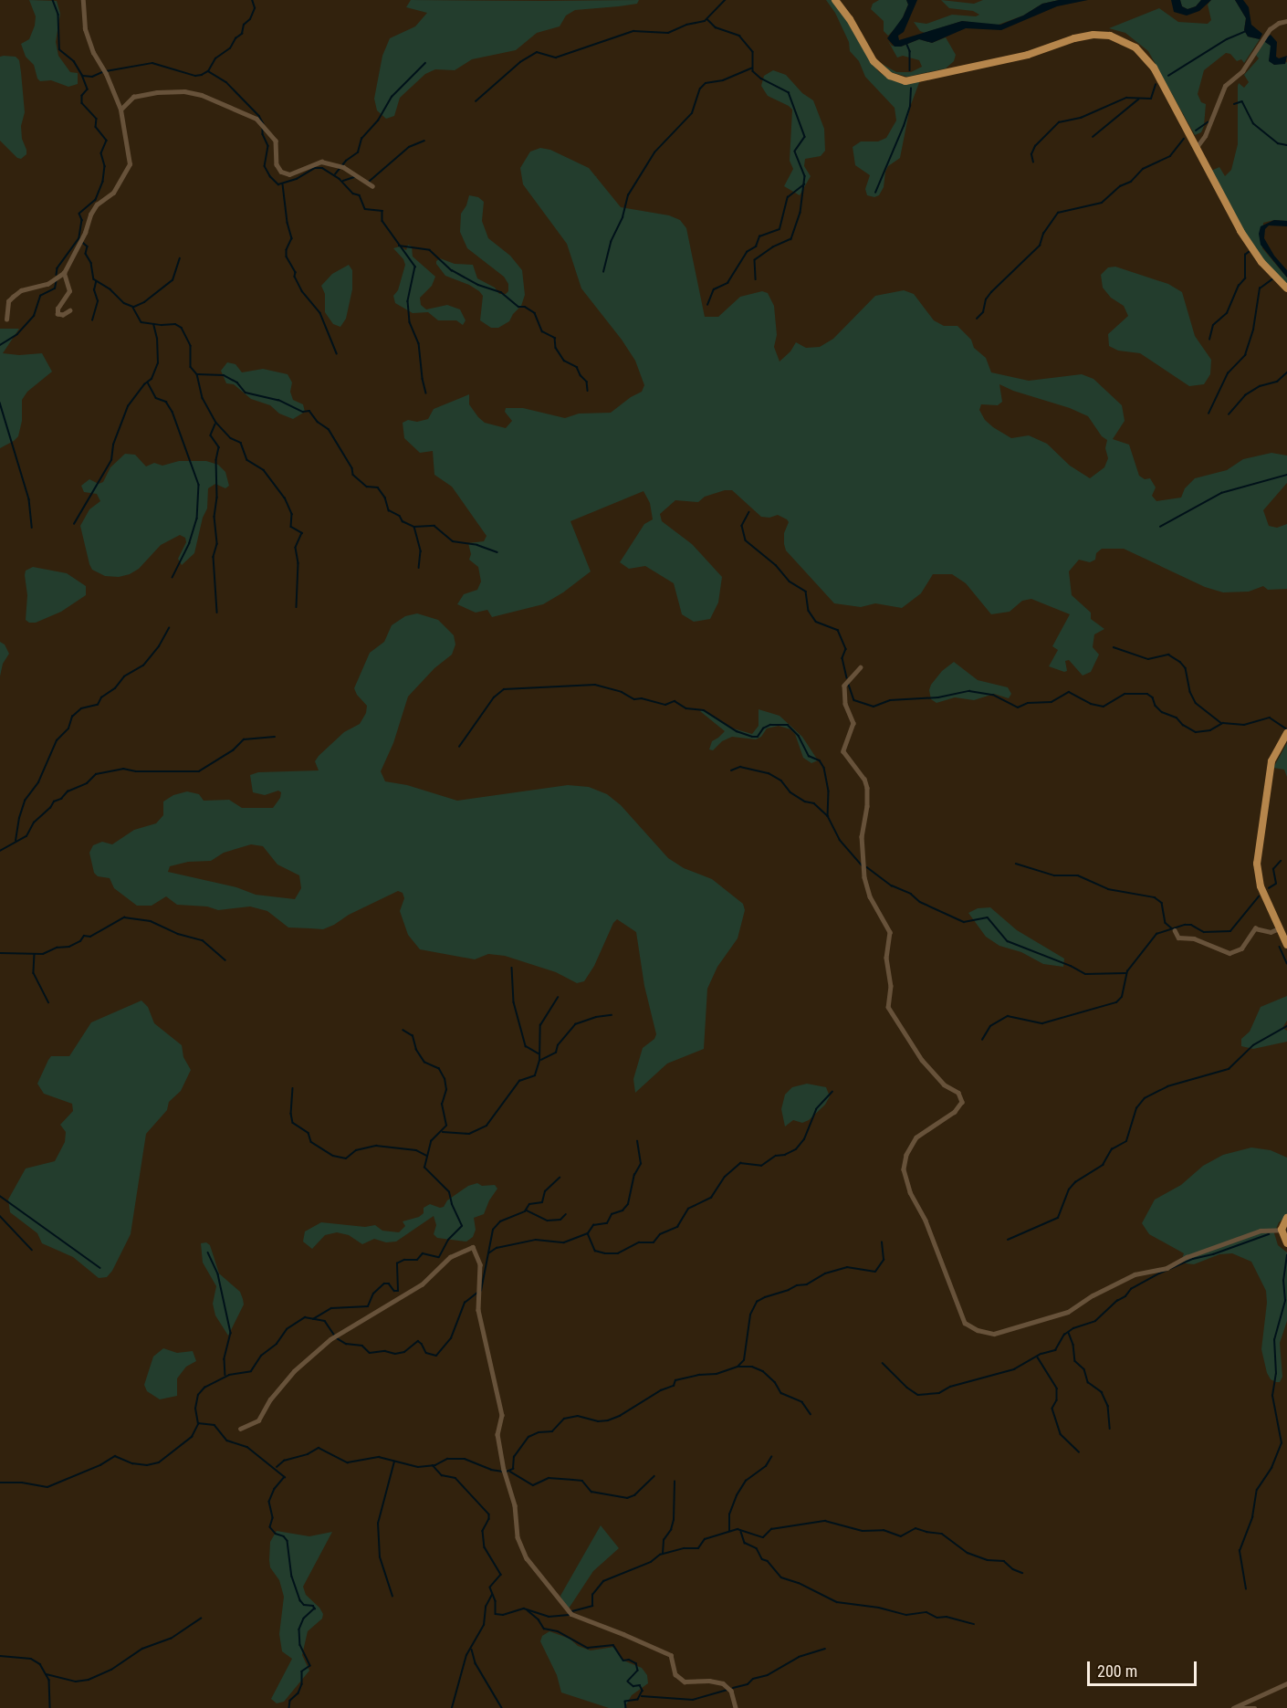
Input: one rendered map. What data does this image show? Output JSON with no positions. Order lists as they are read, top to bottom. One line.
{"scale_bar":"200 m"}
